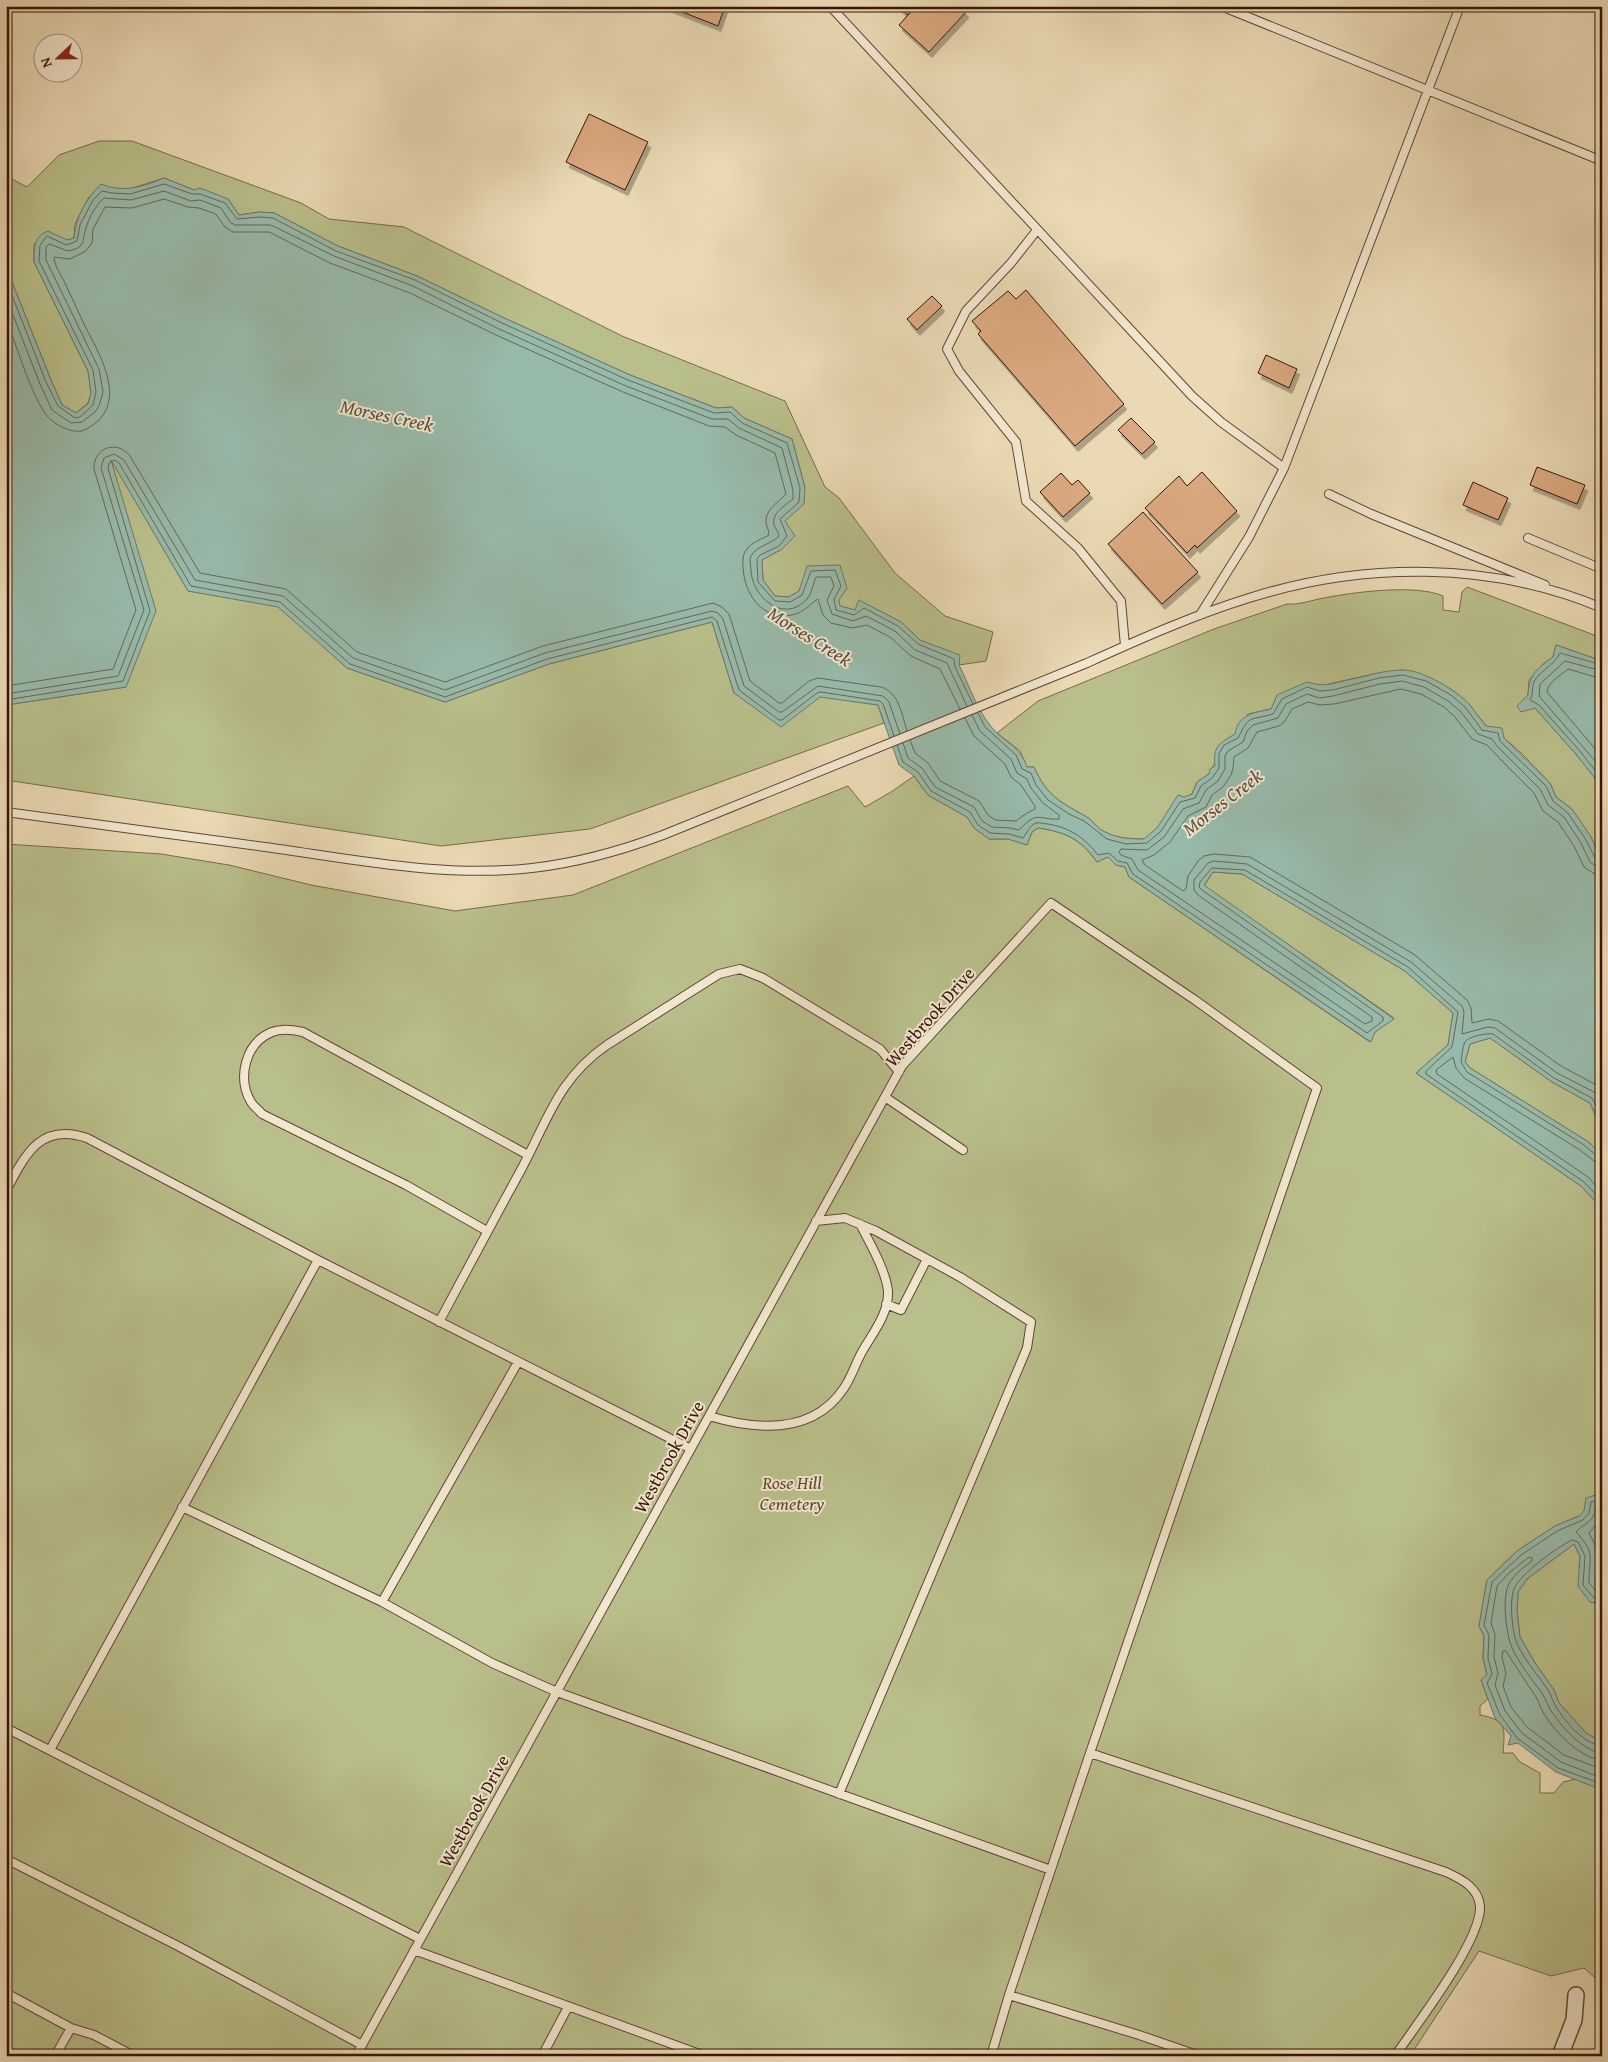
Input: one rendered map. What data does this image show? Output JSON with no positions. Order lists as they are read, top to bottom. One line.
{"streets":{"lane":["Westbrook Drive"]},"water":["Morses Creek"],"parks":["Rose Hill Cemetery"],"north":"left"}
